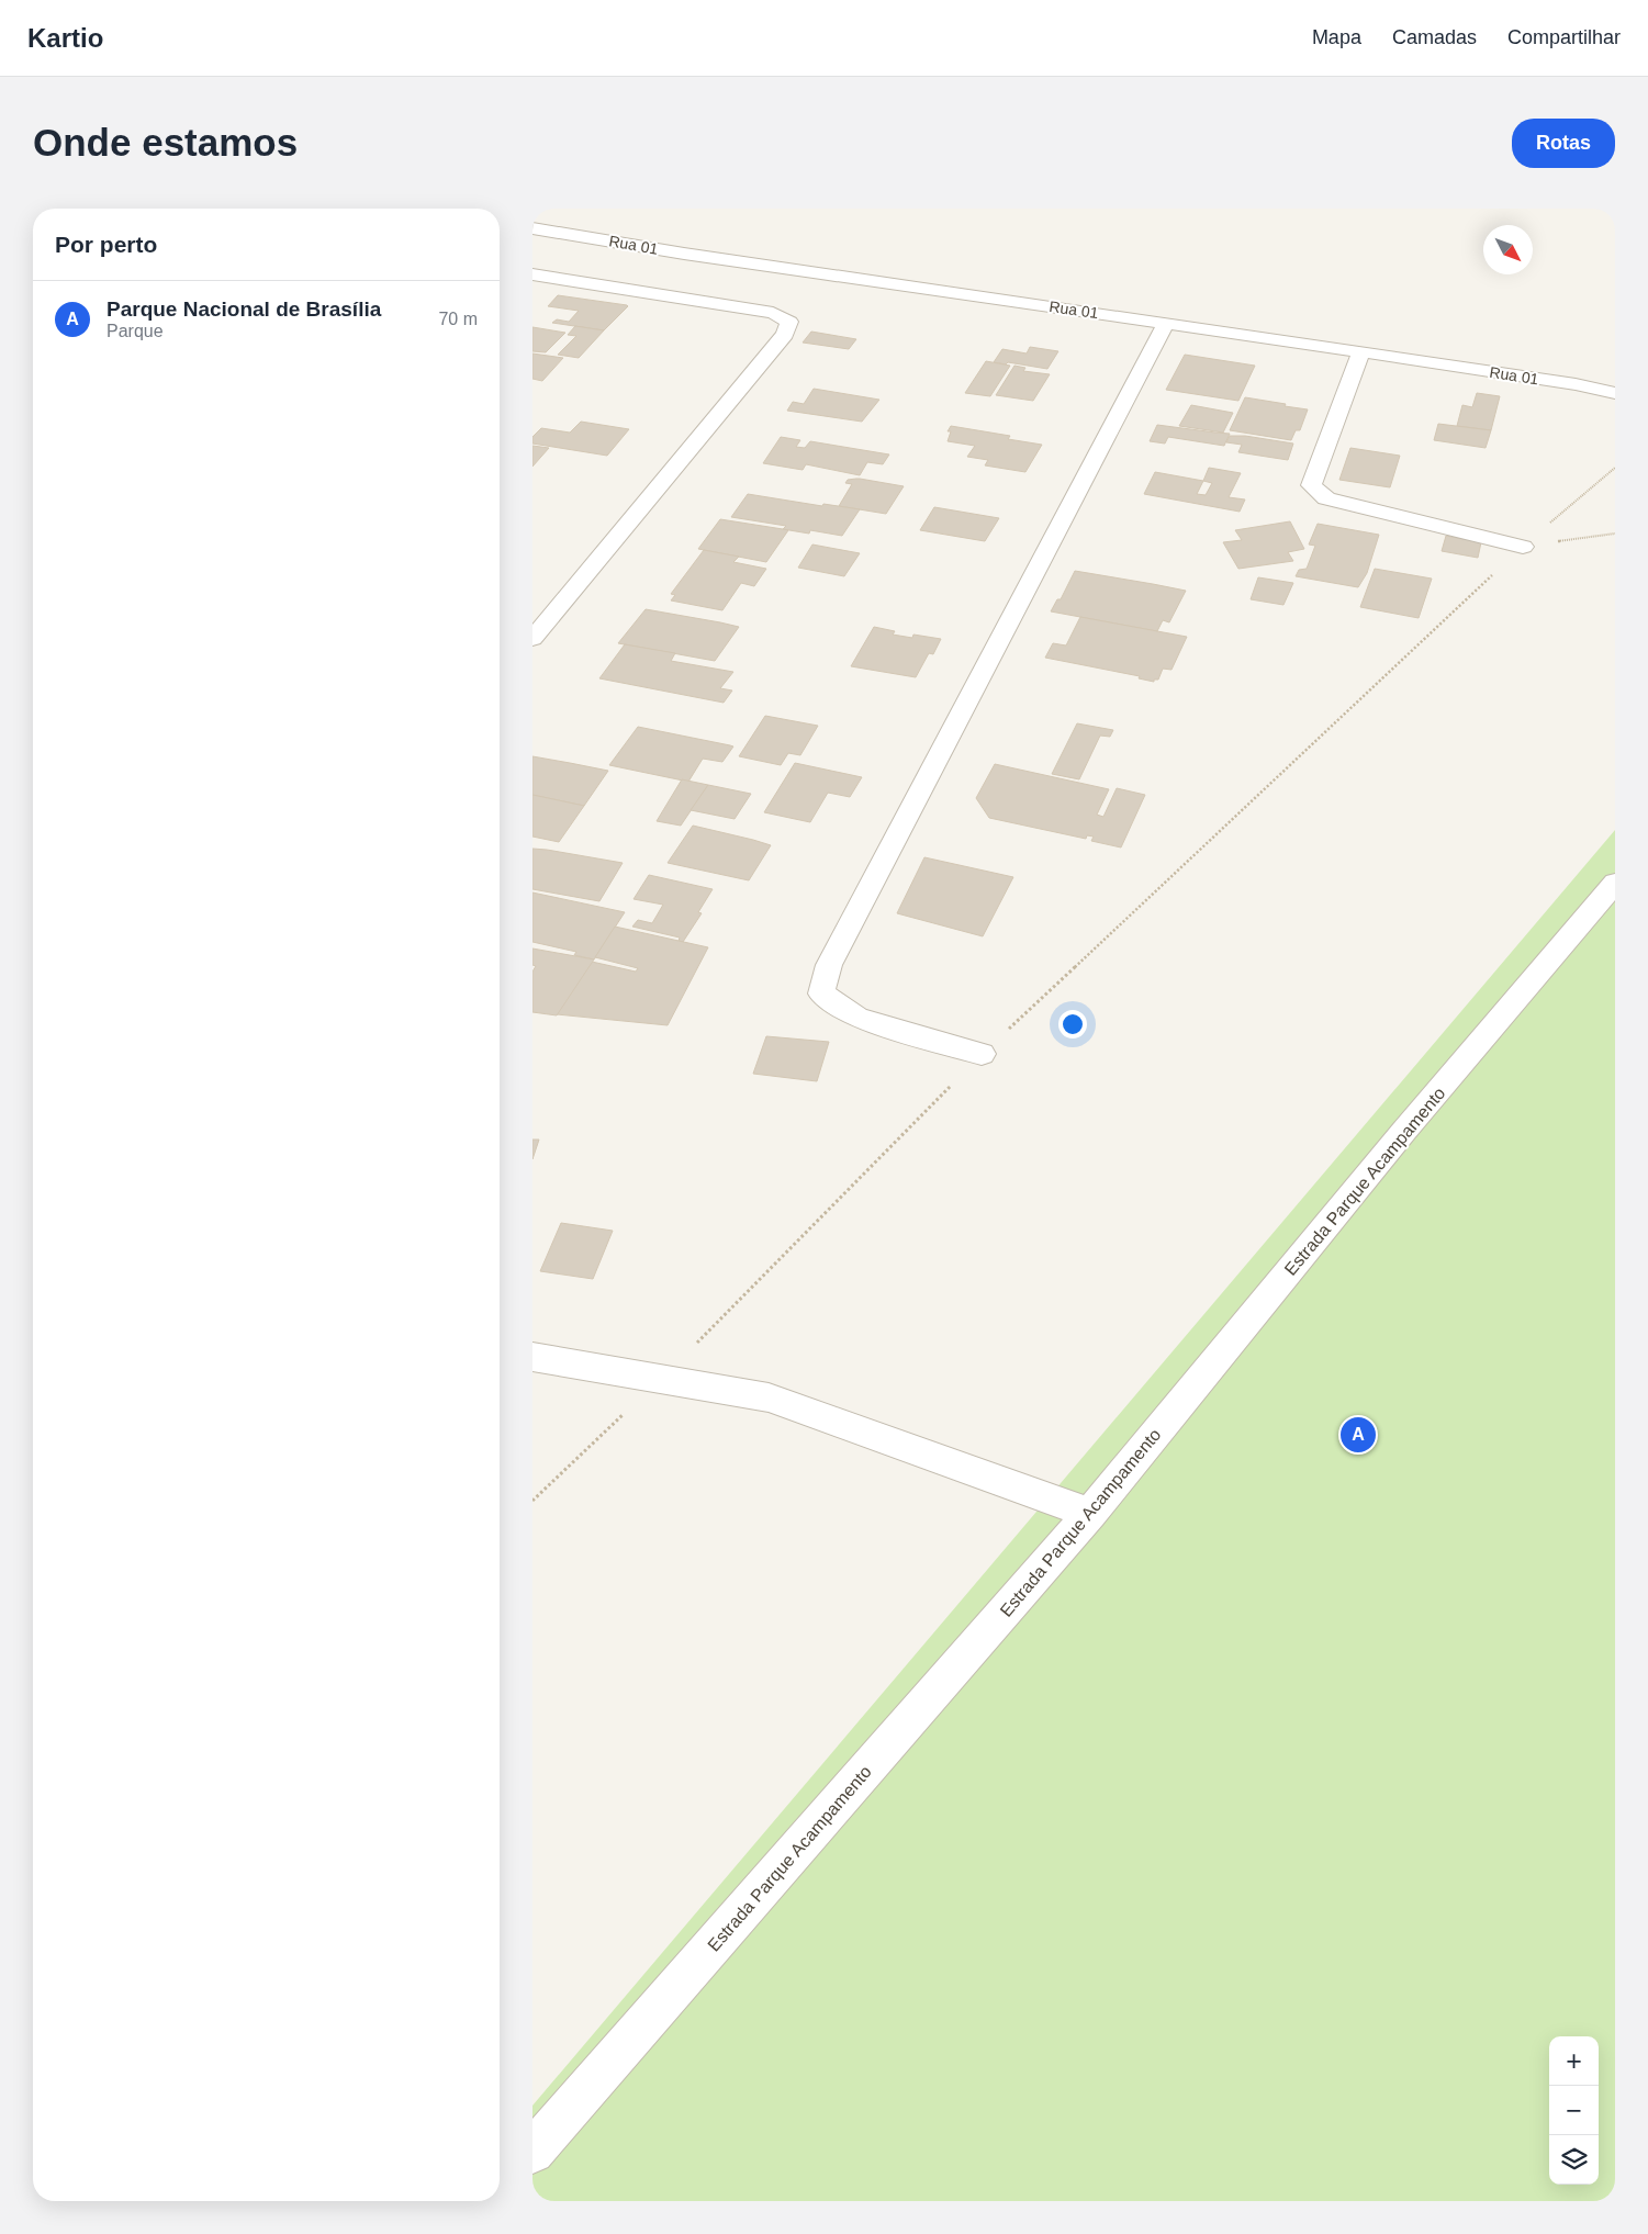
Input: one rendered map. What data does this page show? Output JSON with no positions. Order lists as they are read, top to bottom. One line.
{"streets":{"street":["Rua 01","Estrada Parque Acampamento"]},"north":"bottom right","page":{"header":"Kartio","nav":["Mapa","Camadas","Compartilhar"],"buttons":"Rotas","title":"Onde estamos","heading":"Por perto","list":[{"mark":"A","name":"Parque Nacional de Brasília","note":"Parque","value":"70 m"}],"pins":"A","map_buttons":["+","−"]}}
